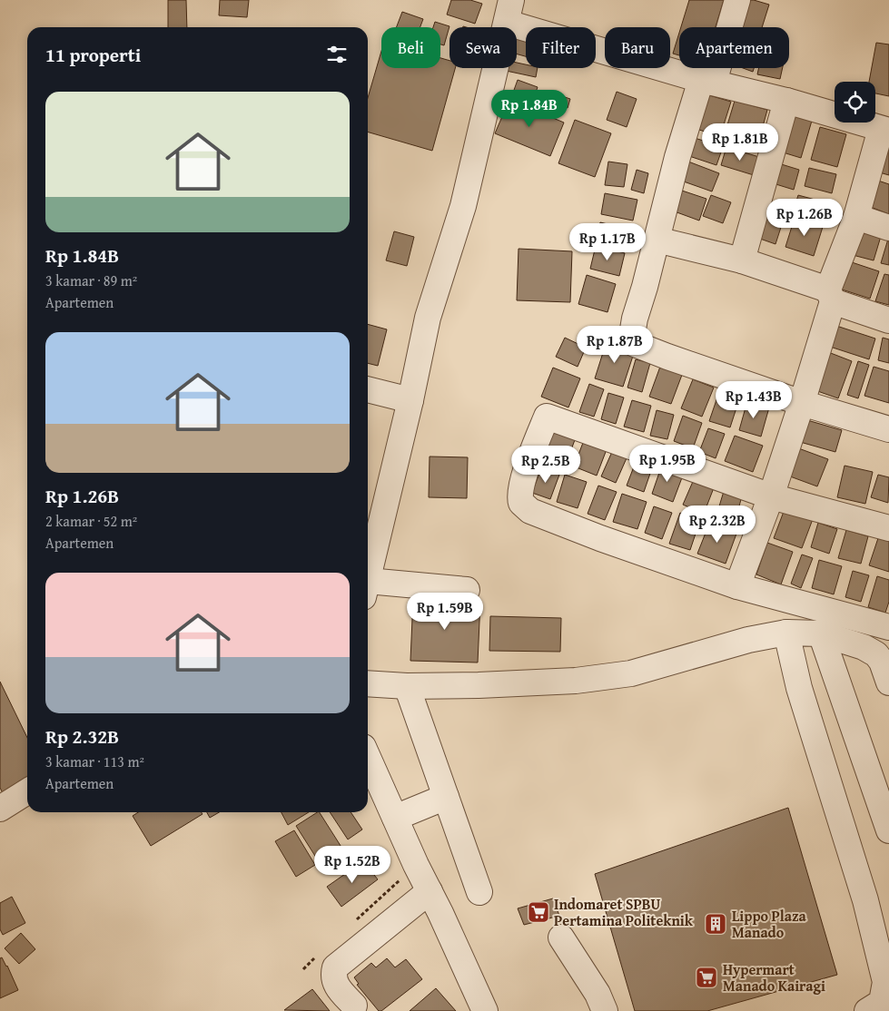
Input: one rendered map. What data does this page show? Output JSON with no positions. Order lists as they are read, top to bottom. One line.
{"places":{"supermarket":["Indomaret SPBU Pertamina Politeknik","Hypermart Manado Kairagi"],"building":["Lippo Plaza Manado"]},"page":{"chip":["Beli","Sewa","Filter","Baru","Apartemen"],"heading":"11 properti","list":[{"name":"Rp 1.84B","note":"3 kamar · 89 m² · Apartemen"},{"name":"Rp 1.26B","note":"2 kamar · 52 m² · Apartemen"},{"name":"Rp 2.32B","note":"3 kamar · 113 m² · Apartemen"}],"price":["Rp 1.84B","Rp 1.81B","Rp 1.26B","Rp 1.17B","Rp 1.87B","Rp 1.43B","Rp 1.95B","Rp 2.5B","Rp 2.32B","Rp 1.59B","Rp 1.52B"]}}
